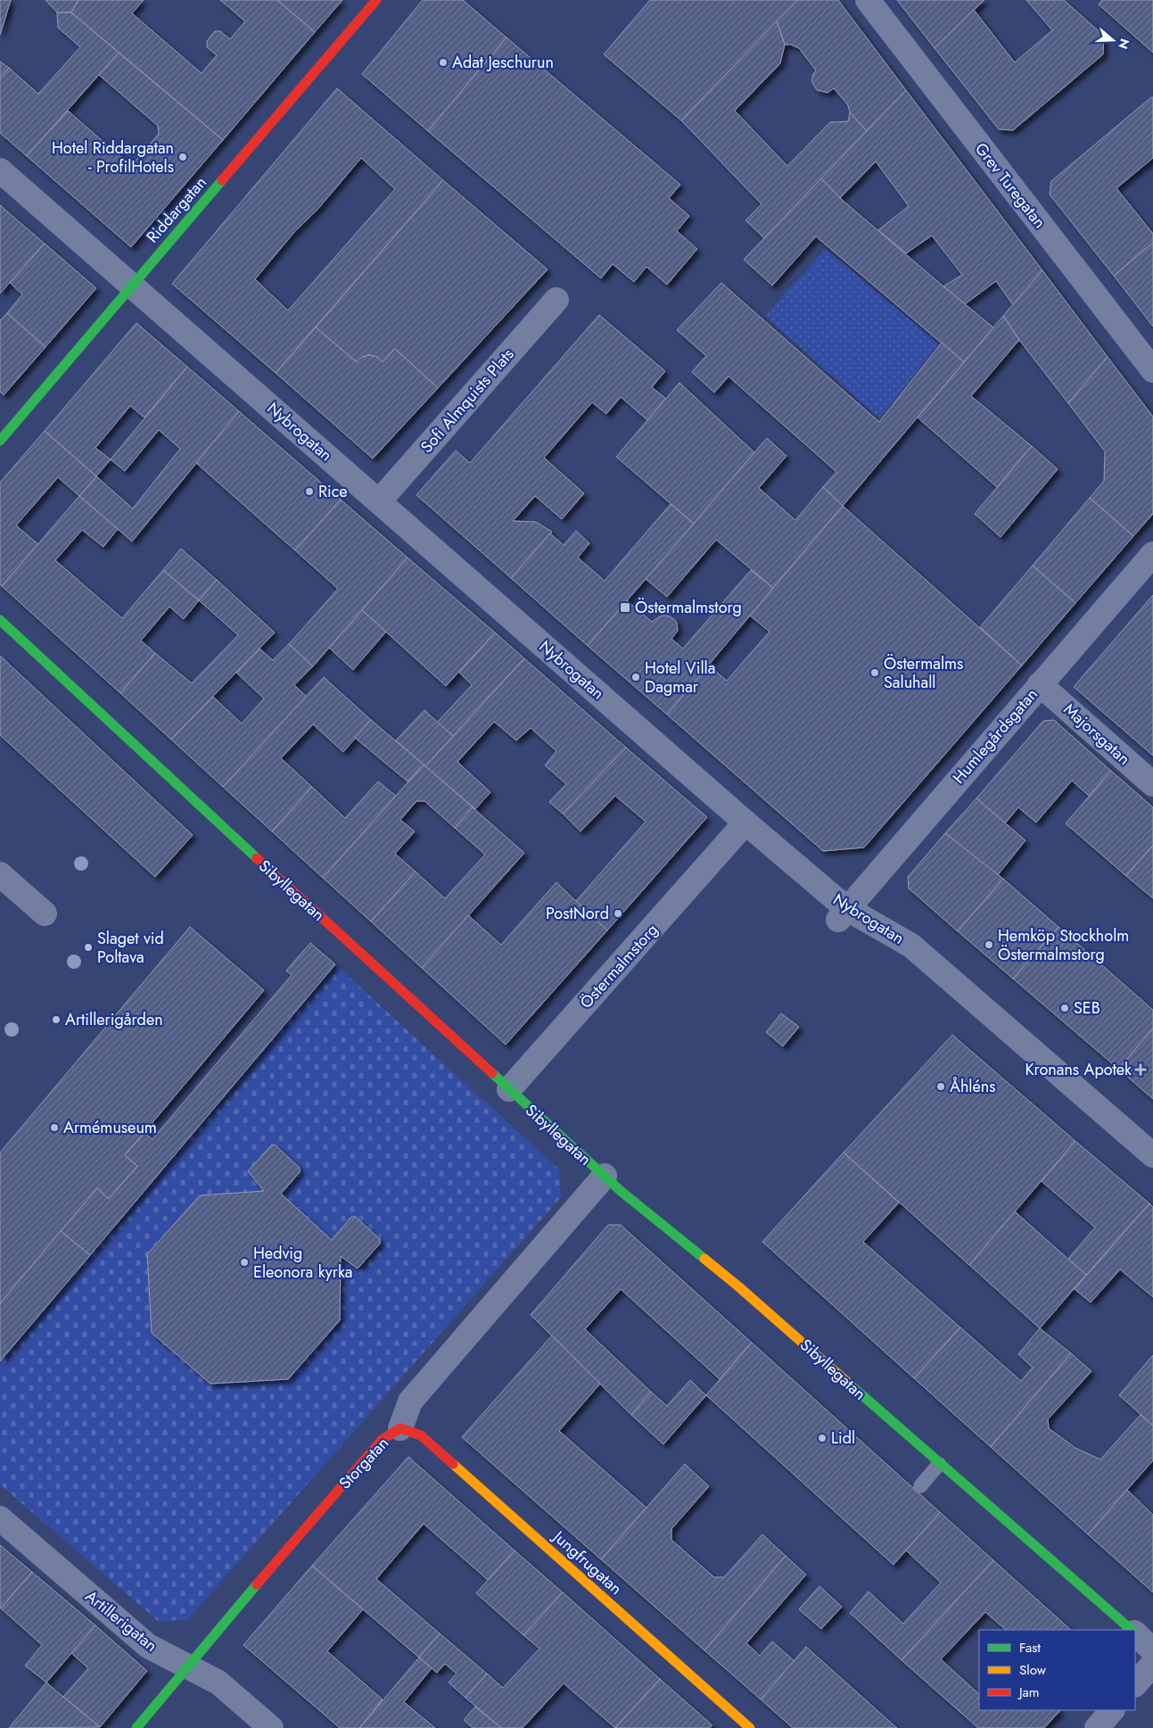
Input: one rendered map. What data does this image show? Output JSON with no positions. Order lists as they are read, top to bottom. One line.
{"streets":{"street":["Grev Turegatan","Riddargatan","Sofi Almquists Plats","Nybrogatan","Majorsgatan","Humlegårdsgatan","Sibyllegatan","Östermalmstorg","Storgatan","Jungfrugatan","Artillerigatan"]},"crossings":[["Riddargatan","Nybrogatan"],["Sofi Almquists Plats","Nybrogatan"],["Nybrogatan","Humlegårdsgatan"],["Nybrogatan","Östermalmstorg"],["Majorsgatan","Humlegårdsgatan"],["Sibyllegatan","Östermalmstorg"],["Sibyllegatan","Storgatan"],["Storgatan","Jungfrugatan"],["Storgatan","Artillerigatan"]],"places":{"other":["Adat Jeschurun","Hotel Riddargatan - ProfilHotels","Rice","Östermalms Saluhall","Hotel Villa Dagmar","PostNord","Hemköp Stockholm Östermalmstorg","Slaget vid Poltava","SEB","Artillerigården","Åhléns","Armémuseum","Hedvig Eleonora kyrka","Lidl"],"transit":["Östermalmstorg"],"health":["Kronans Apotek"]},"legend":["Fast","Slow","Jam"],"north":"right"}
